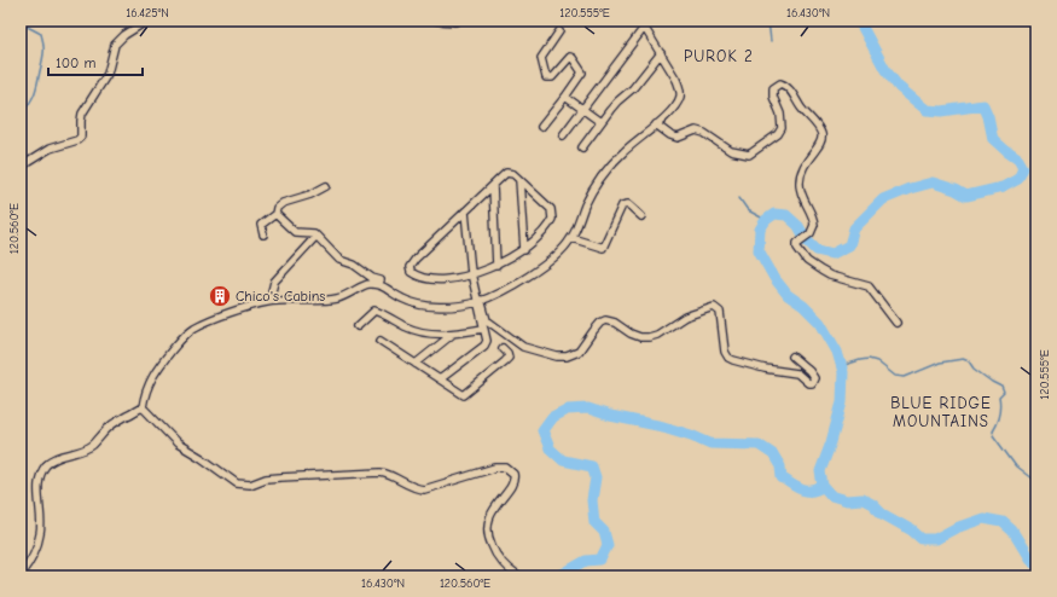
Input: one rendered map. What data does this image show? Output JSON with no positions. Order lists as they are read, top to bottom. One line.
{"districts":["PUROK 2","BLUE RIDGE MOUNTAINS"],"places":{"building":["Chico's Cabins"]},"scale_bar":"100 m","coordinates":["16.425°N","120.555°E","16.430°N","120.560°E"]}
